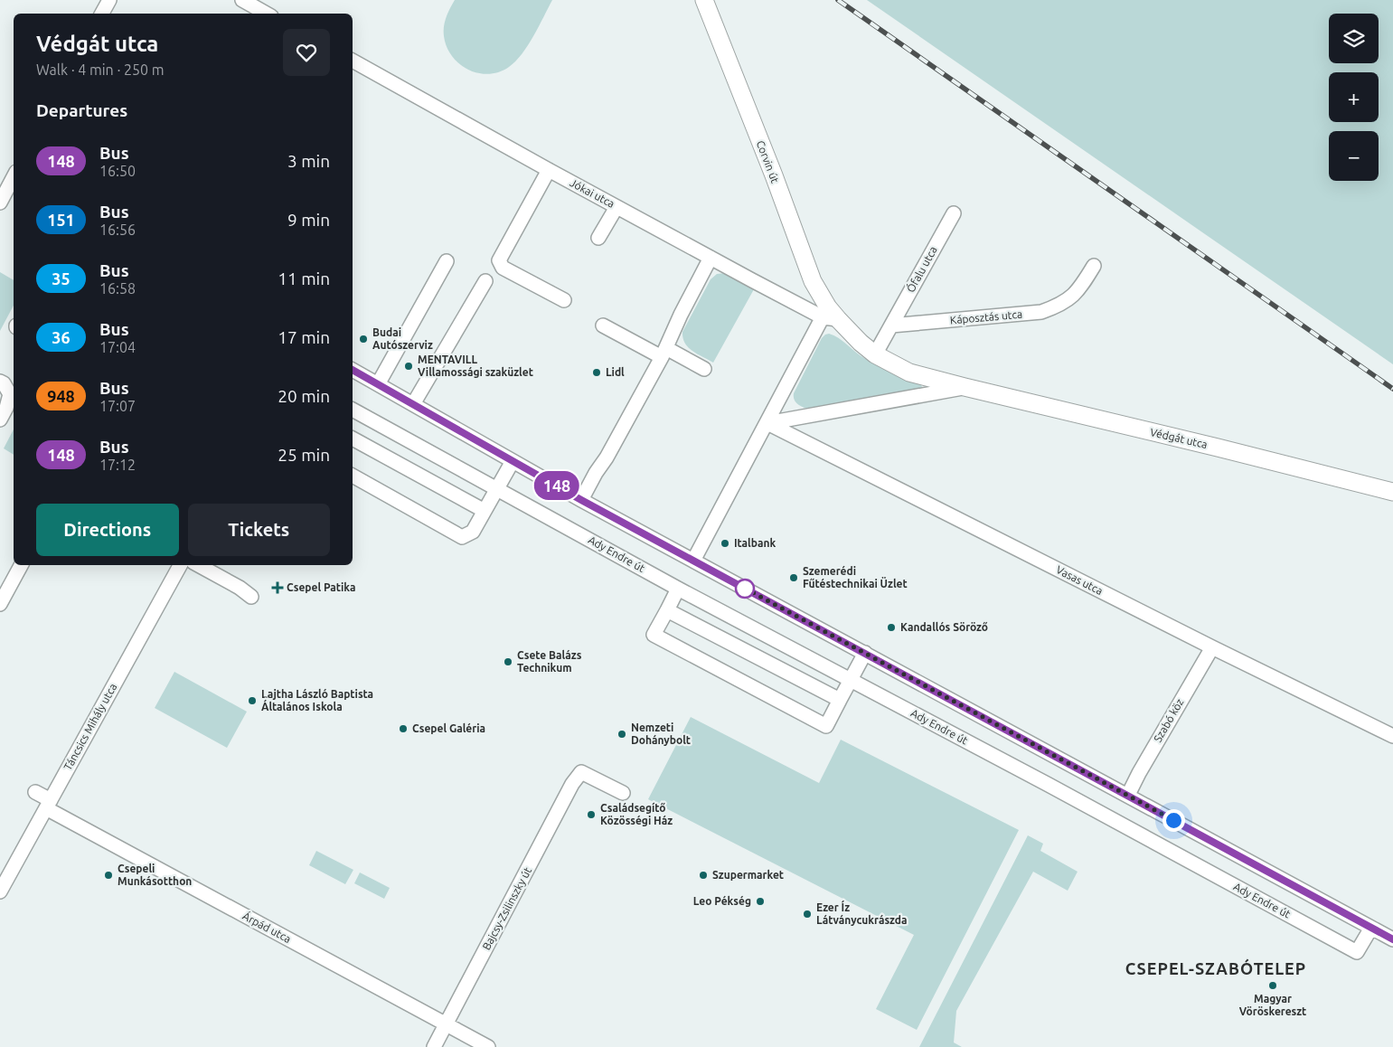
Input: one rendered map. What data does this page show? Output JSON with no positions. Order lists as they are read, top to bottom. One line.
{"streets":{"main road":["Corvin út","Védgát utca"],"street":["Jókai utca","Ófalu utca","Káposztás utca","Ady Endre út","Vasas utca","Szabó köz","Táncsics Mihály utca","Bajcsy-Zsilinszky út","Árpád utca"]},"crossings":[["Corvin út","Jókai utca"],["Corvin út","Védgát utca"],["Jókai utca","Védgát utca"],["Ófalu utca","Káposztás utca"],["Védgát utca","Vasas utca"],["Vasas utca","Szabó köz"],["Táncsics Mihály utca","Árpád utca"],["Bajcsy-Zsilinszky út","Árpád utca"]],"districts":["CSEPEL-SZABÓTELEP"],"places":{"other":["Budai Autószerviz","MENTAVILL Villamossági szaküzlet","Lidl","Italbank","Szemerédi Fűtéstechnikai Üzlet","Kandallós Söröző","Csete Balázs Technikum","Lajtha László Baptista Általános Iskola","Csepel Galéria","Nemzeti Dohánybolt","Családsegítő Közösségi Ház","Csepeli Munkásotthon","Szupermarket","Leo Pékség","Ezer Íz Látványcukrászda","Magyar Vöröskereszt"],"health":["Csepel Patika"]},"lines":["bus line 148"],"page":{"on_map":"148","map_buttons":["+","−"],"heading":[["Védgát utca","Walk · 4 min · 250 m"],"Departures"],"list":[{"mark":"148","name":"Bus","note":"16:50","value":"3 min"},{"mark":"151","name":"Bus","note":"16:56","value":"9 min"},{"mark":"35","name":"Bus","note":"16:58","value":"11 min"},{"mark":"36","name":"Bus","note":"17:04","value":"17 min"},{"mark":"948","name":"Bus","note":"17:07","value":"20 min"},{"mark":"148","name":"Bus","note":"17:12","value":"25 min"}],"buttons":["Directions","Tickets"]}}
